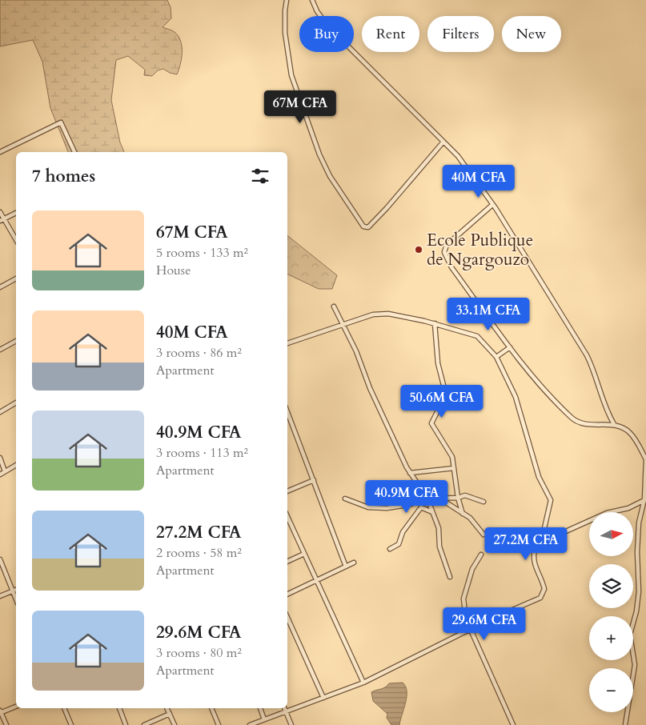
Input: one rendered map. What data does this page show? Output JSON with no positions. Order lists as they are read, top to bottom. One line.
{"places":["Ecole Publique de Ngargouzo"],"north":"right","page":{"chip":["Buy","Rent","Filters","New"],"price":["67M CFA","40M CFA","33.1M CFA","50.6M CFA","40.9M CFA","27.2M CFA","29.6M CFA"],"heading":"7 homes","list":[{"name":"67M CFA","note":"5 rooms · 133 m² · House"},{"name":"40M CFA","note":"3 rooms · 86 m² · Apartment"},{"name":"40.9M CFA","note":"3 rooms · 113 m² · Apartment"},{"name":"27.2M CFA","note":"2 rooms · 58 m² · Apartment"},{"name":"29.6M CFA","note":"3 rooms · 80 m² · Apartment"}],"map_buttons":["+","−"]}}
